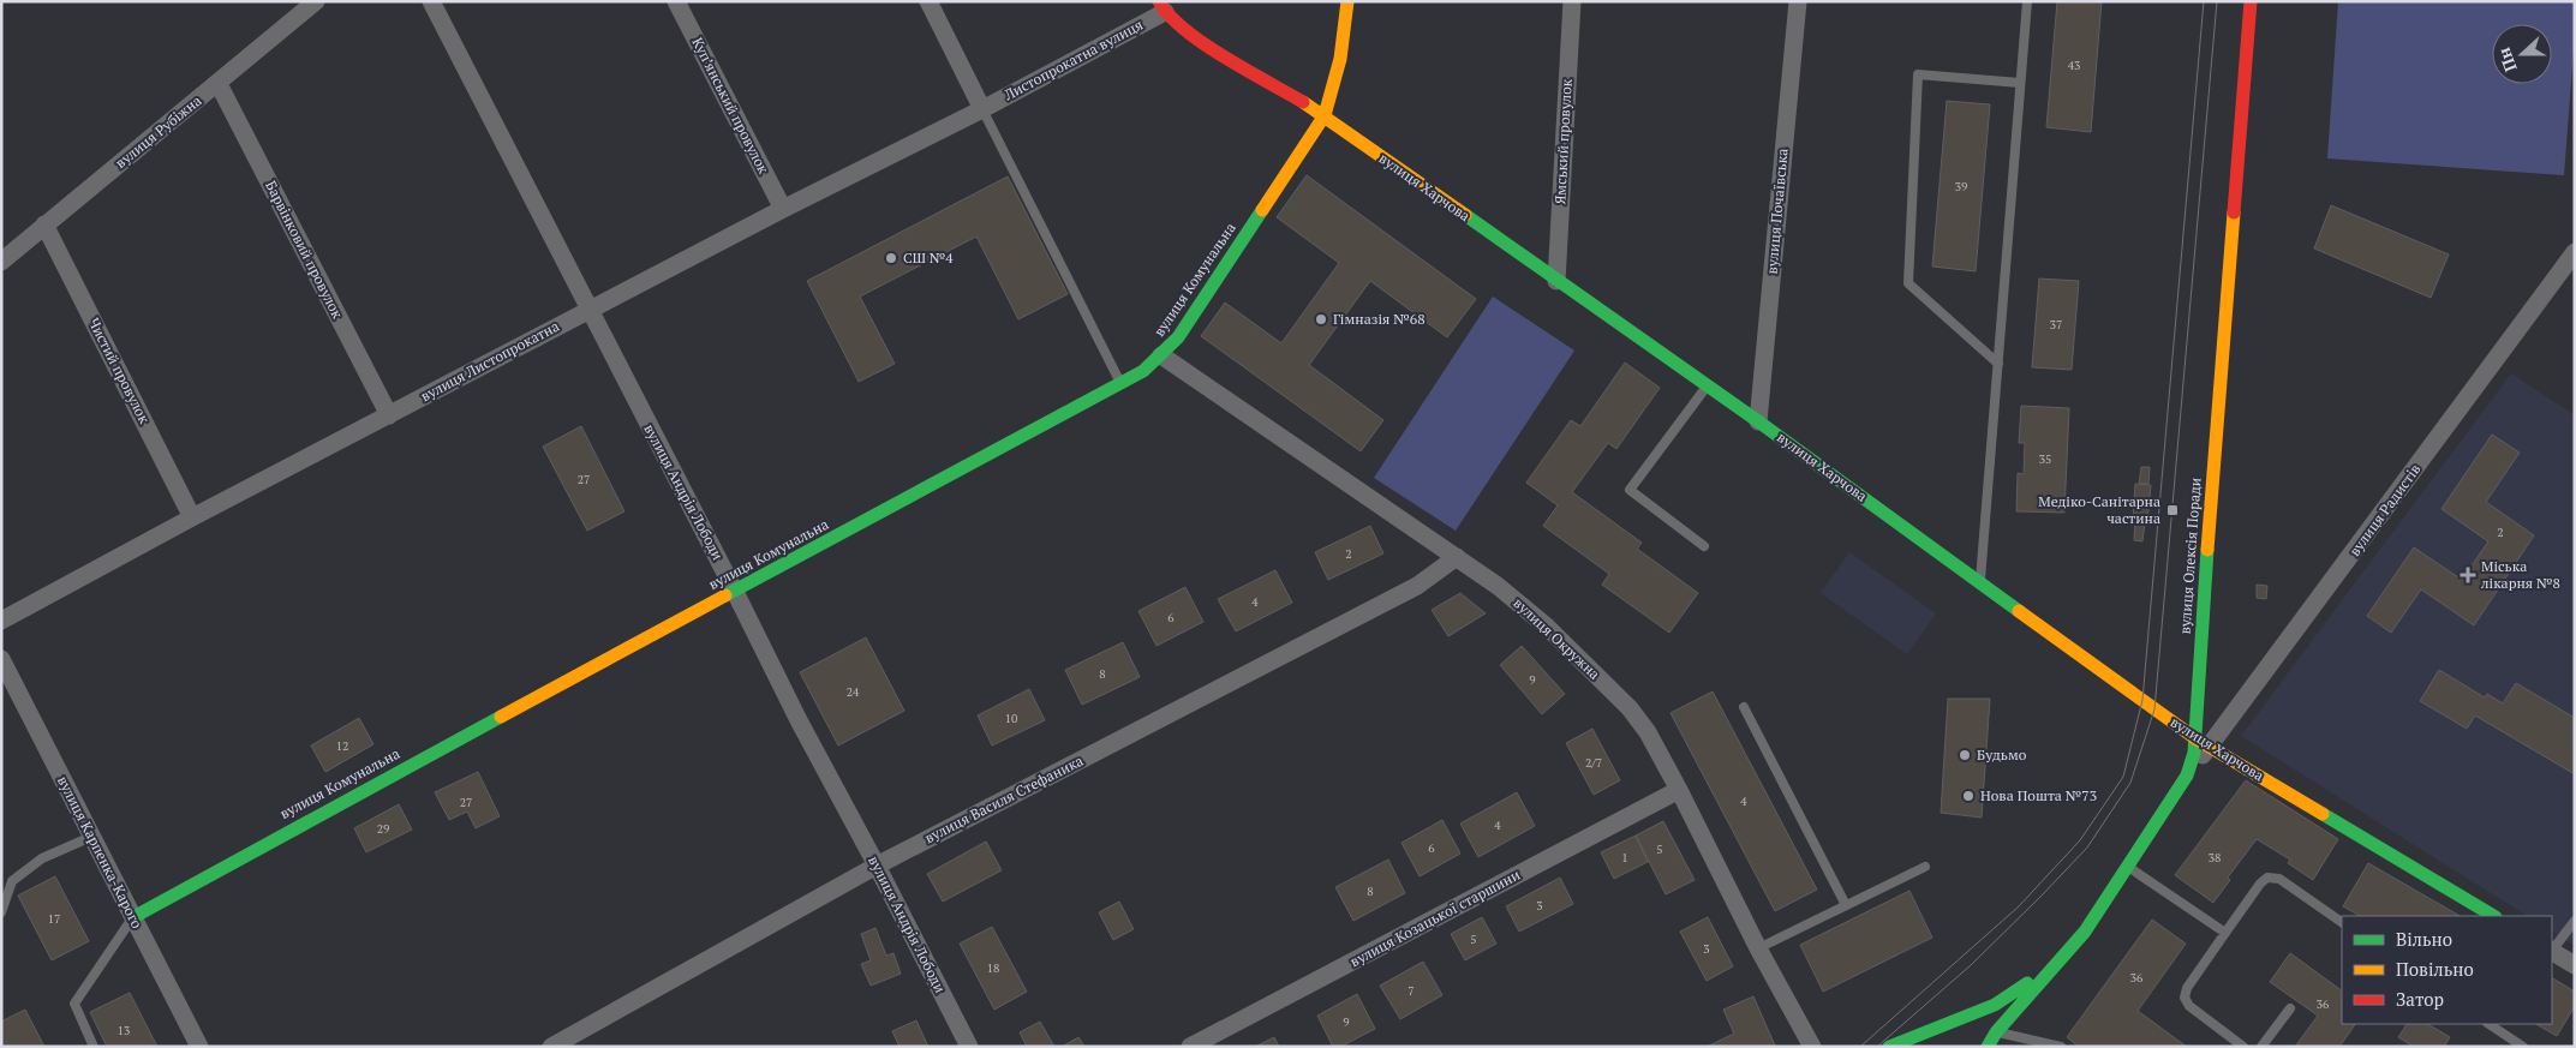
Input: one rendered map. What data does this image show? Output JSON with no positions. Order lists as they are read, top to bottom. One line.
{"streets":{"street":["Листопрокатна вулиця","Куп’янський провулок","вулиця Рубіжна","Ямський провулок","вулиця Харчова","вулиця Почаївська","Барвінковий провулок","вулиця Комунальна","вулиця Листопрокатна","Чистий провулок","вулиця Андрія Лободи","вулиця Радистів","вулиця Олексія Поради","вулиця Окружна","вулиця Василя Стефаника","вулиця Карпенка-Карого","вулиця Козацької старшини"]},"crossings":[["Листопрокатна вулиця","вулиця Харчова"],["Листопрокатна вулиця","вулиця Листопрокатна"],["Куп’янський провулок","вулиця Листопрокатна"],["вулиця Рубіжна","Барвінковий провулок"],["вулиця Рубіжна","Чистий провулок"],["Ямський провулок","вулиця Харчова"],["вулиця Харчова","вулиця Почаївська"],["вулиця Харчова","вулиця Комунальна"],["вулиця Харчова","вулиця Радистів"],["вулиця Харчова","вулиця Олексія Поради"],["Барвінковий провулок","вулиця Листопрокатна"],["вулиця Комунальна","вулиця Андрія Лободи"],["вулиця Комунальна","вулиця Окружна"],["вулиця Комунальна","вулиця Карпенка-Карого"],["вулиця Листопрокатна","Чистий провулок"],["вулиця Листопрокатна","вулиця Андрія Лободи"],["вулиця Андрія Лободи","вулиця Василя Стефаника"],["вулиця Радистів","вулиця Олексія Поради"],["вулиця Окружна","вулиця Василя Стефаника"],["вулиця Окружна","вулиця Козацької старшини"]],"places":{"other":["СШ №4","Гімназія №68","Будьмо","Нова Пошта №73"],"transit":["Медіко-Санітарна частина"],"health":["Міська лікарня №8"]},"house_numbers":["43","39","37","35","27","2","2","4","6","8","9","24","10","12","2/7","4","27","4","29","6","5","1","38","8","3","17","5","3","18","36","7","36","9","13"],"legend":["Вільно","Повільно","Затор"],"north":"left"}
